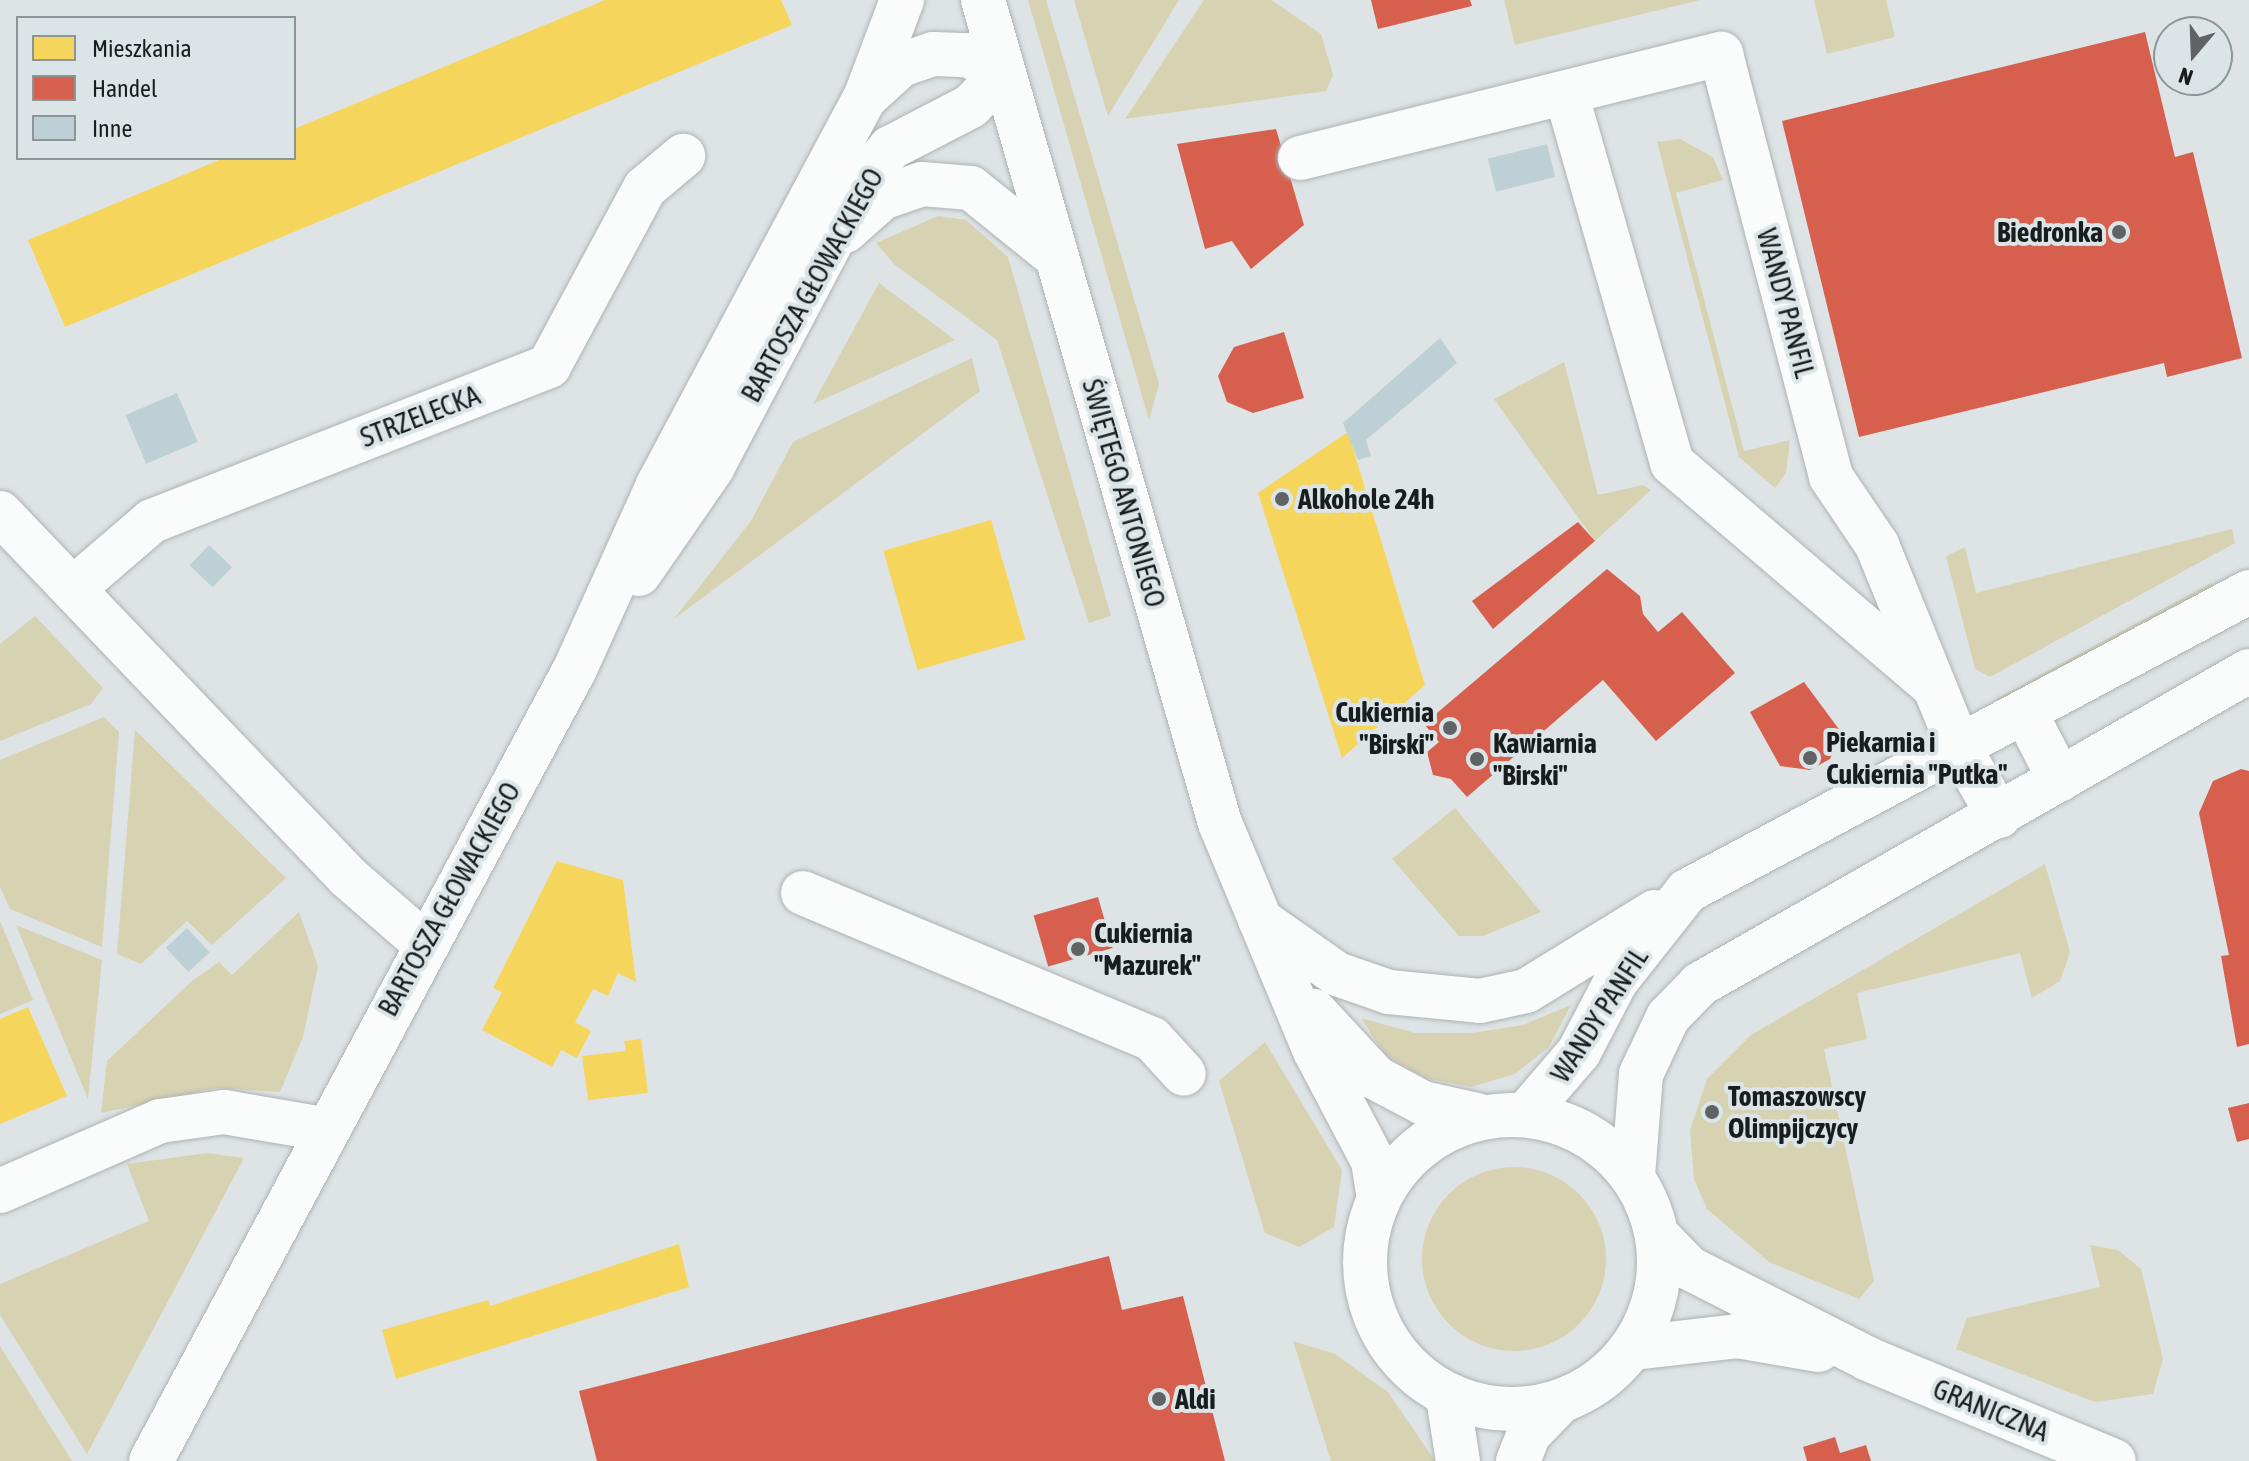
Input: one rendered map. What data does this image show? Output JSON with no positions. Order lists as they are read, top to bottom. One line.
{"streets":{"street":["BARTOSZA GŁOWACKIEGO","WANDY PANFIL","STRZELECKA","ŚWIĘTEGO ANTONIEGO","GRANICZNA"]},"crossings":[["BARTOSZA GŁOWACKIEGO","ŚWIĘTEGO ANTONIEGO"]],"places":["Biedronka","Alkohole 24h","Cukiernia \"Birski\"","Piekarnia i Cukiernia \"Putka\"","Kawiarnia \"Birski\"","Cukiernia \"Mazurek\"","Tomaszowscy Olimpijczycy","Aldi"],"legend":["Mieszkania","Handel","Inne"],"north":"bottom"}
